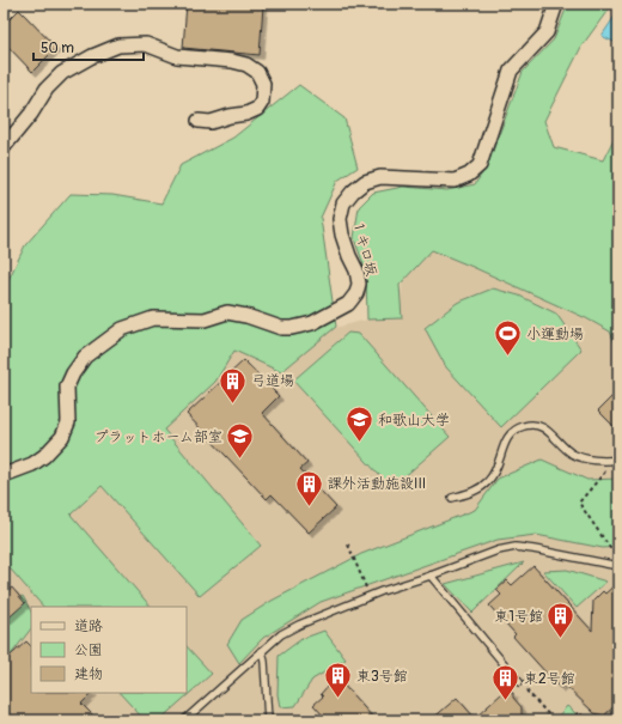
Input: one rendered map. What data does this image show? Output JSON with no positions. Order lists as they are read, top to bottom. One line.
{"streets":{"street":["１キロ坂"]},"places":{"sports":["小運動場"],"building":["弓道場","課外活動施設III","東1号館","東3号館","東2号館"],"school or university":["和歌山大学","プラットホーム部室"]},"legend":["道路","公園","建物"],"scale_bar":"50 m"}
